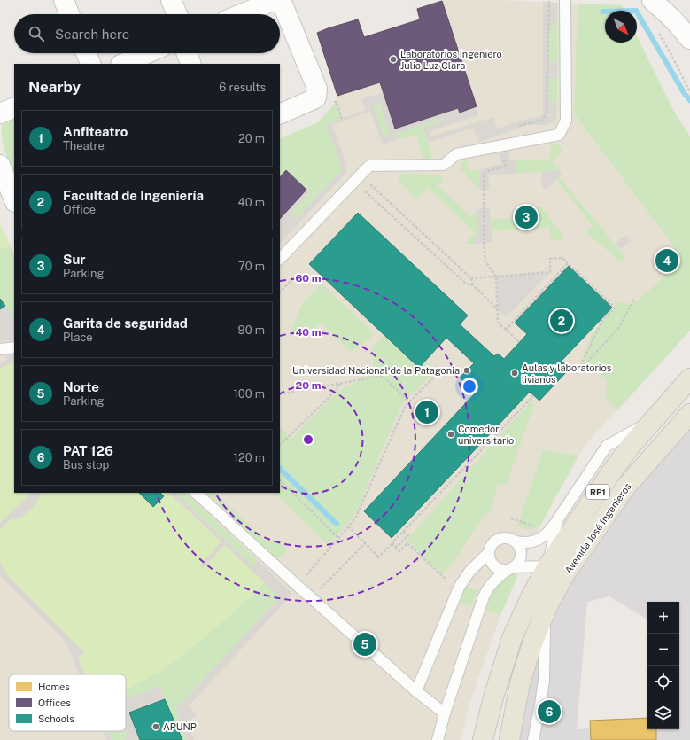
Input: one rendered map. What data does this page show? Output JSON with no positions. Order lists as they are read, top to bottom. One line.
{"streets":{"main road":["RP1","Avenida José Ingenieros"]},"places":["Laboratorios Ingeniero Julio Luz Clara","Universidad Nacional de la Patagonia","Aulas y laboratorios livianos","Comedor universitario","APUNP"],"legend":["Homes","Offices","Schools"],"north":"bottom right","page":{"search":"Search here","heading":["Nearby","6 results"],"list":[{"mark":"1","name":"Anfiteatro","note":"Theatre","value":"20 m"},{"mark":"2","name":"Facultad de Ingeniería","note":"Office","value":"40 m"},{"mark":"3","name":"Sur","note":"Parking","value":"70 m"},{"mark":"4","name":"Garita de seguridad","note":"Place","value":"90 m"},{"mark":"5","name":"Norte","note":"Parking","value":"100 m"},{"mark":"6","name":"PAT 126","note":"Bus stop","value":"120 m"}],"pins":["3","4","2","1","5","6"],"map_buttons":["+","−"]},"rings":["60 m","40 m","20 m"]}
